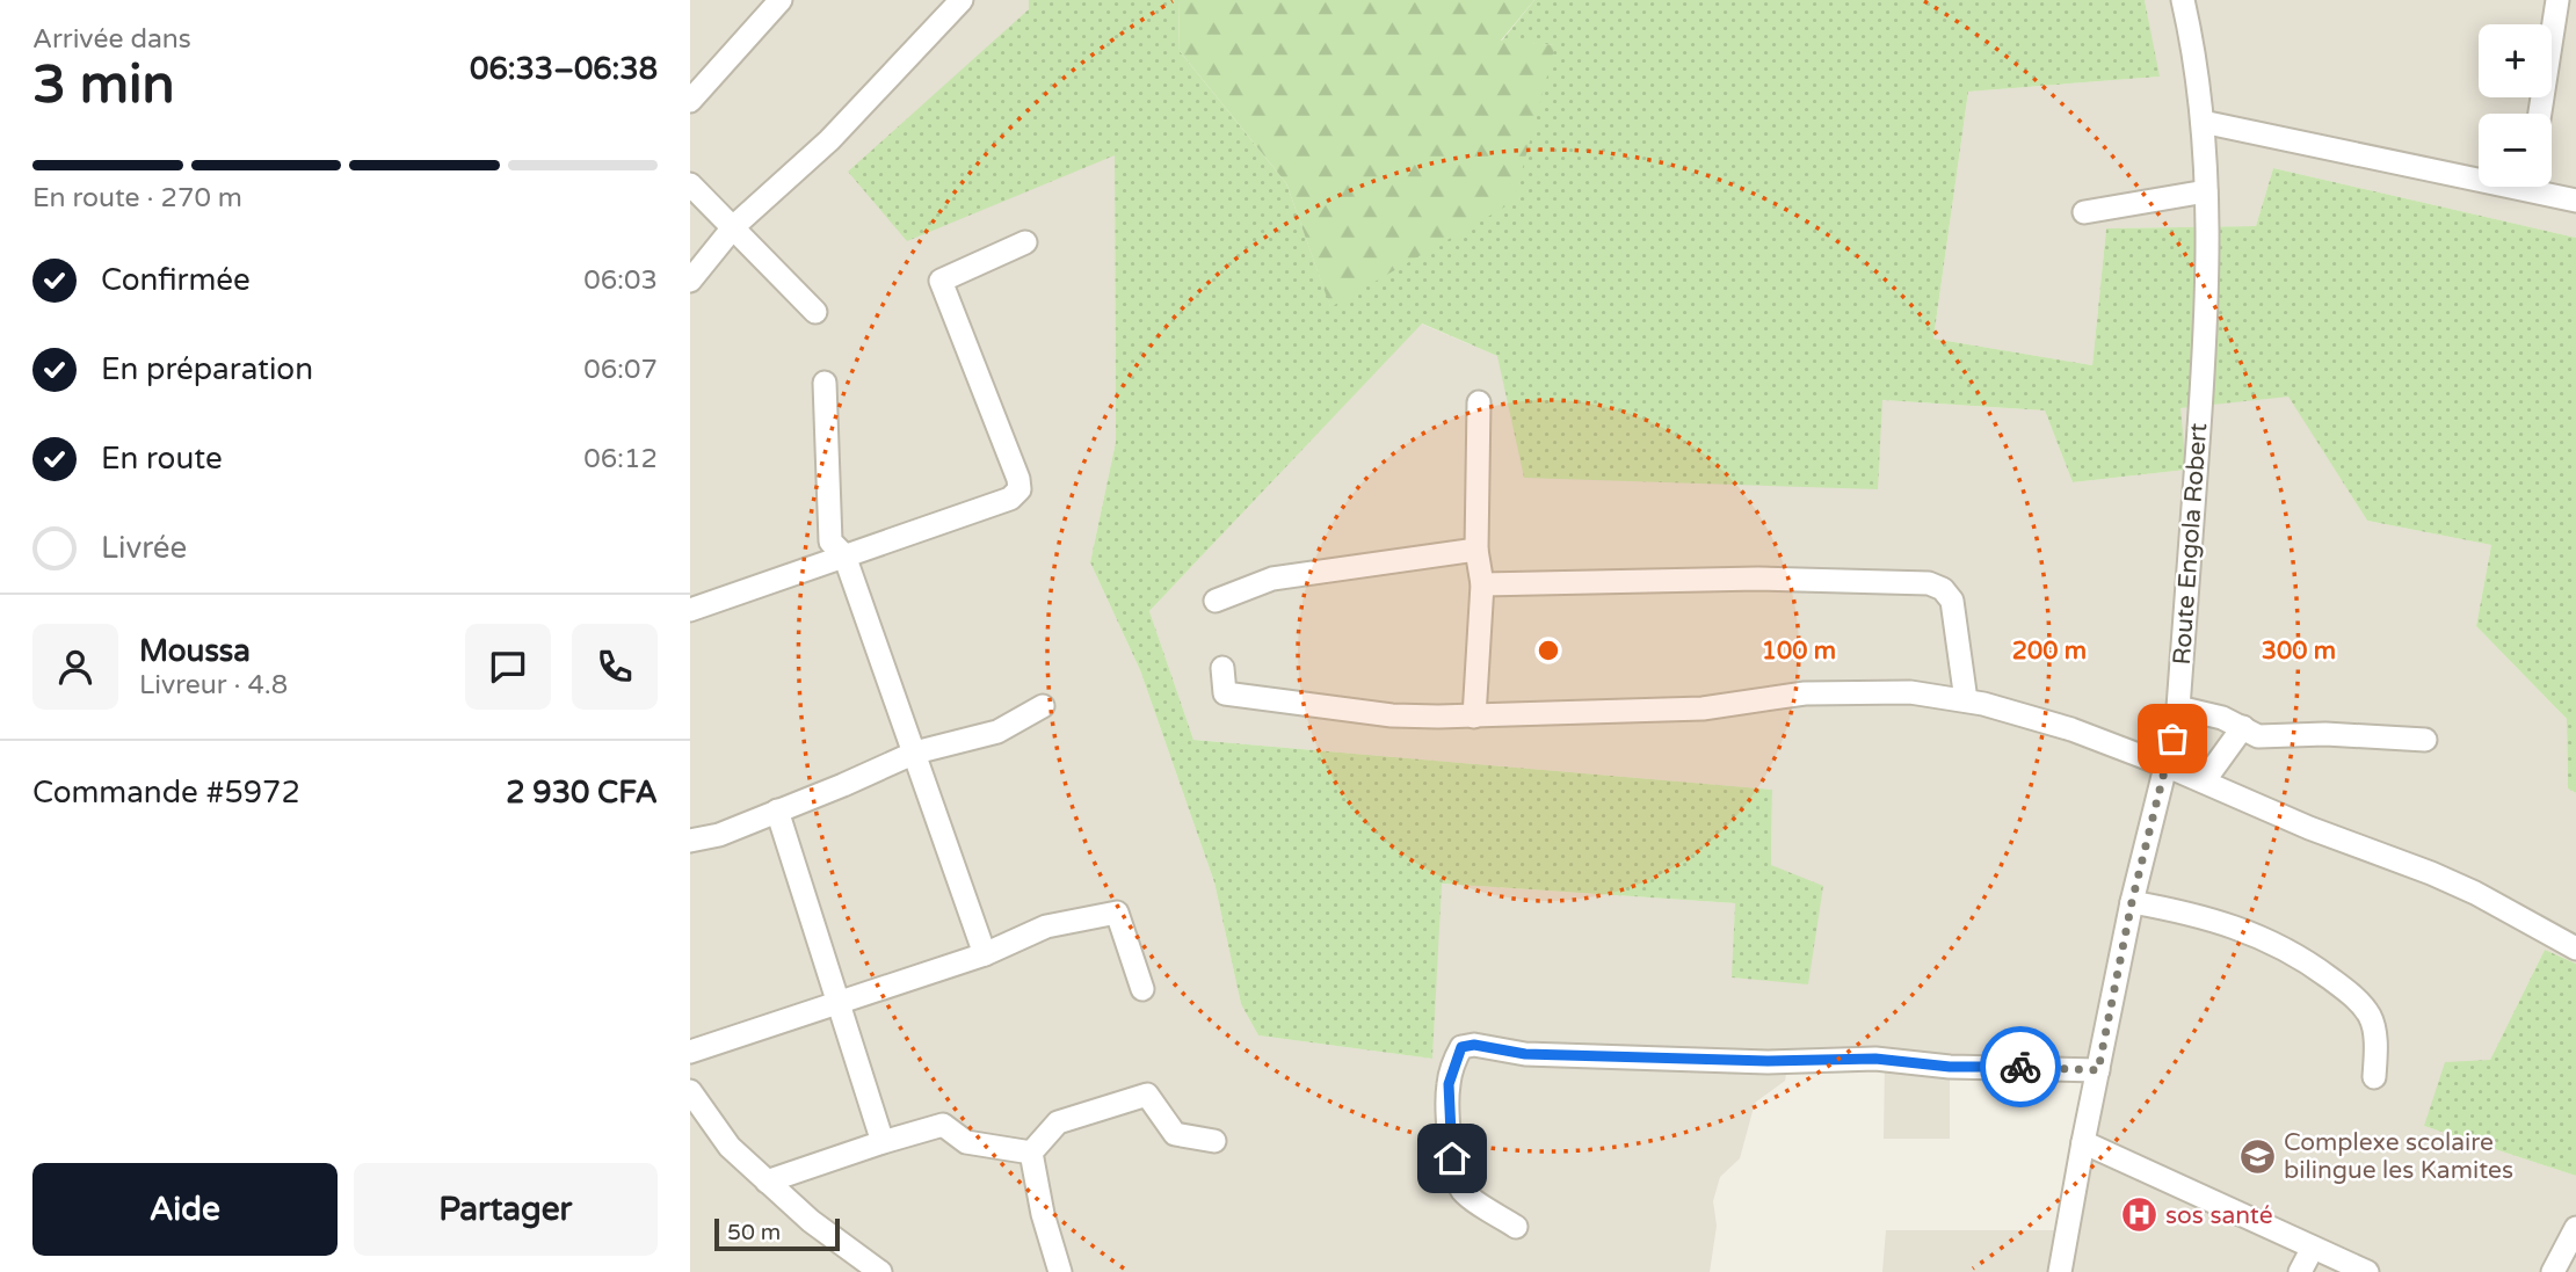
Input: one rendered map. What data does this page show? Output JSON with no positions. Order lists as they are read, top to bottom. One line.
{"streets":{"street":["Route Engola Robert"]},"places":{"school or university":["Complexe scolaire bilingue les Kamites"],"hospital":["sos santé"]},"scale_bar":"50 m","page":{"heading":["3 min","Arrivée dans","06:33–06:38"],"panel":["Moussa","Livreur · 4.8","Commande #5972","2 930 CFA"],"map_buttons":["+","−"],"bar":"En route · 270 m","list":[["Confirmée","06:03"],["En préparation","06:07"],["En route","06:12"],"Livrée"],"buttons":["Aide","Partager"],"scale":"50 m"},"rings":["100 m","200 m","300 m"]}
